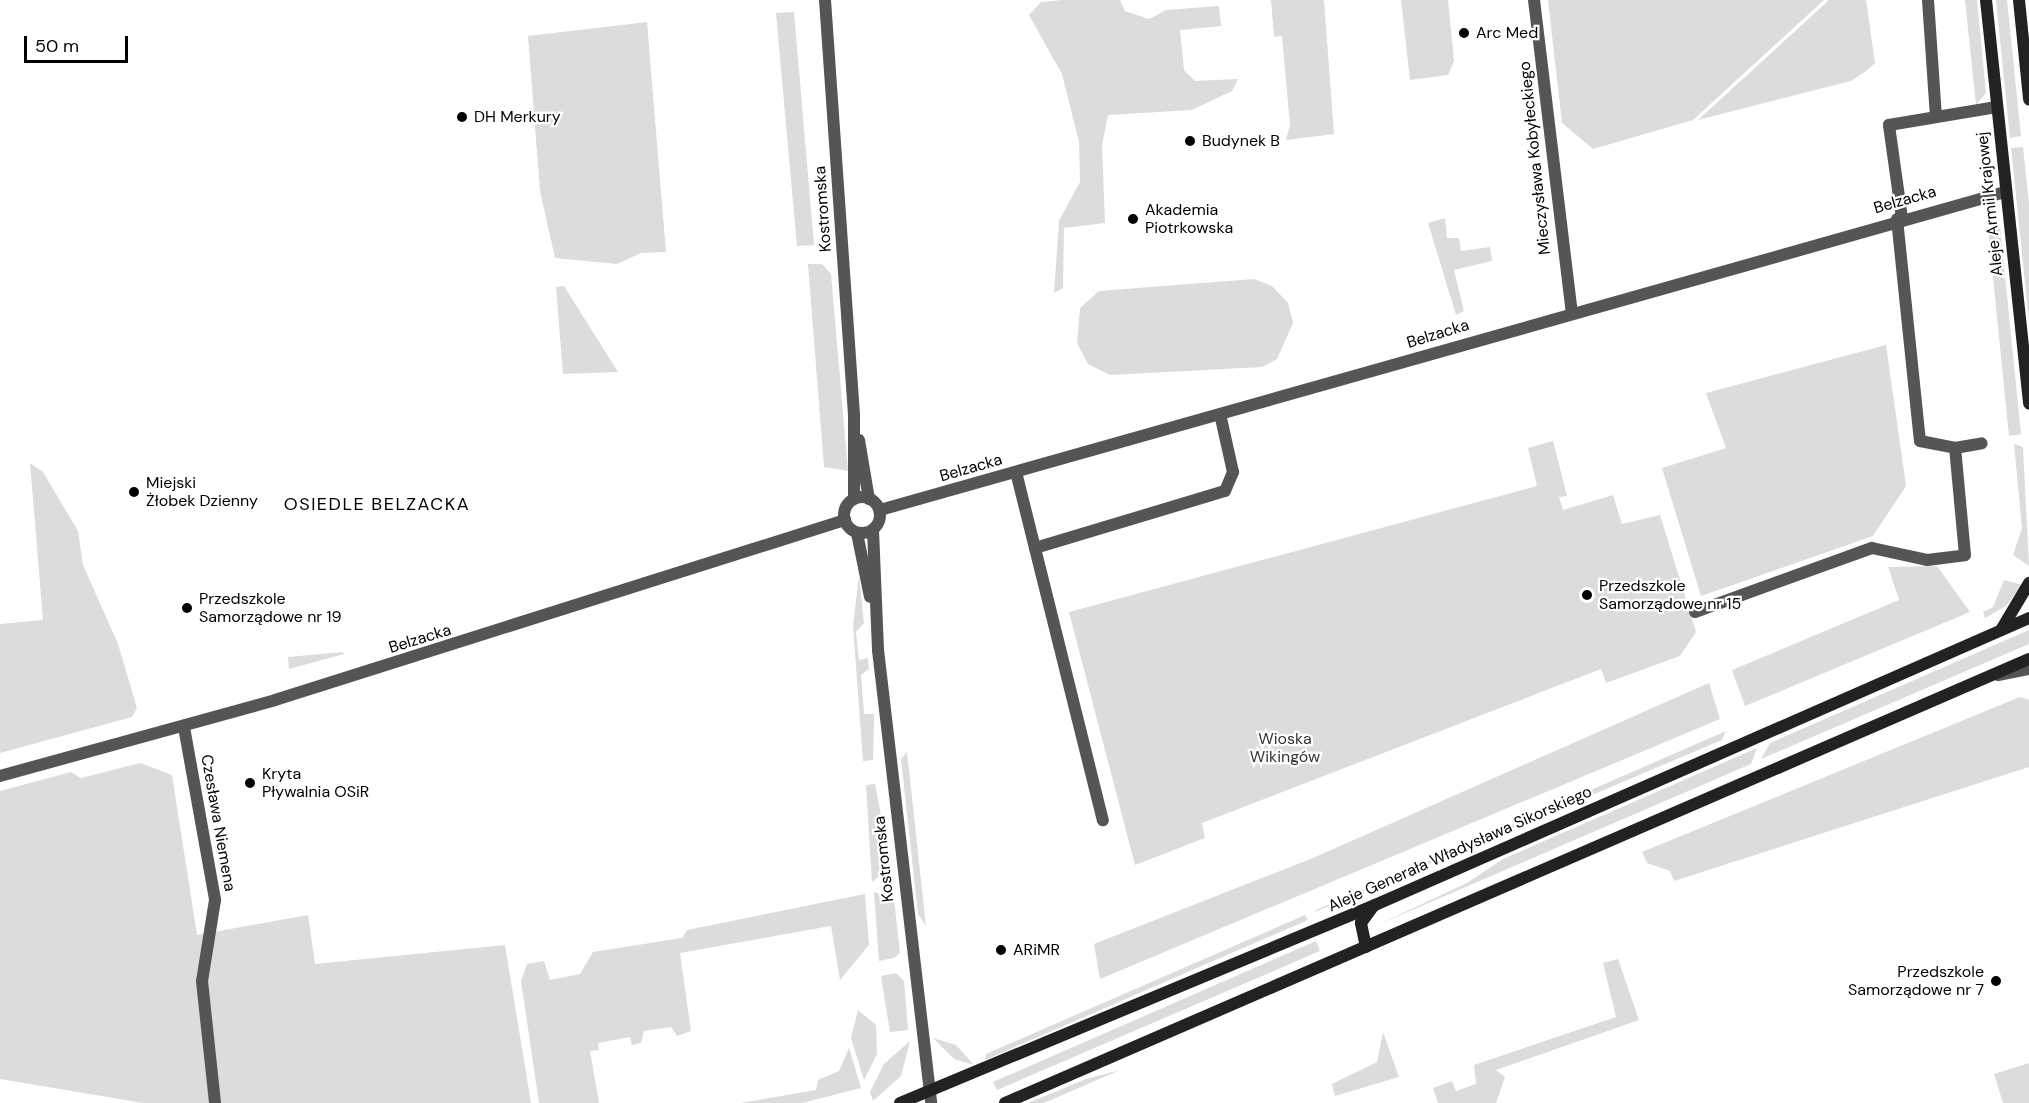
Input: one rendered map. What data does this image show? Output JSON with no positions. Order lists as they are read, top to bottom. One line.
{"streets":{"main road":["Aleje Armii Krajowej","Aleje Generała Władysława Sikorskiego"],"street":["Mieczysława Kobyłeckiego","Belzacka","Kostromska","Czesława Niemena"]},"crossings":[["Mieczysława Kobyłeckiego","Belzacka"],["Belzacka","Aleje Armii Krajowej"],["Belzacka","Kostromska"],["Belzacka","Czesława Niemena"],["Kostromska","Aleje Generała Władysława Sikorskiego"]],"districts":["OSIEDLE BELZACKA"],"parks":["Wioska Wikingów"],"places":["Arc Med","DH Merkury","Budynek B","Akademia Piotrkowska","Miejski Żłobek Dzienny","Przedszkole Samorządowe nr 15","Przedszkole Samorządowe nr 19","Kryta Pływalnia OSiR","ARiMR","Przedszkole Samorządowe nr 7"],"scale_bar":"50 m"}
